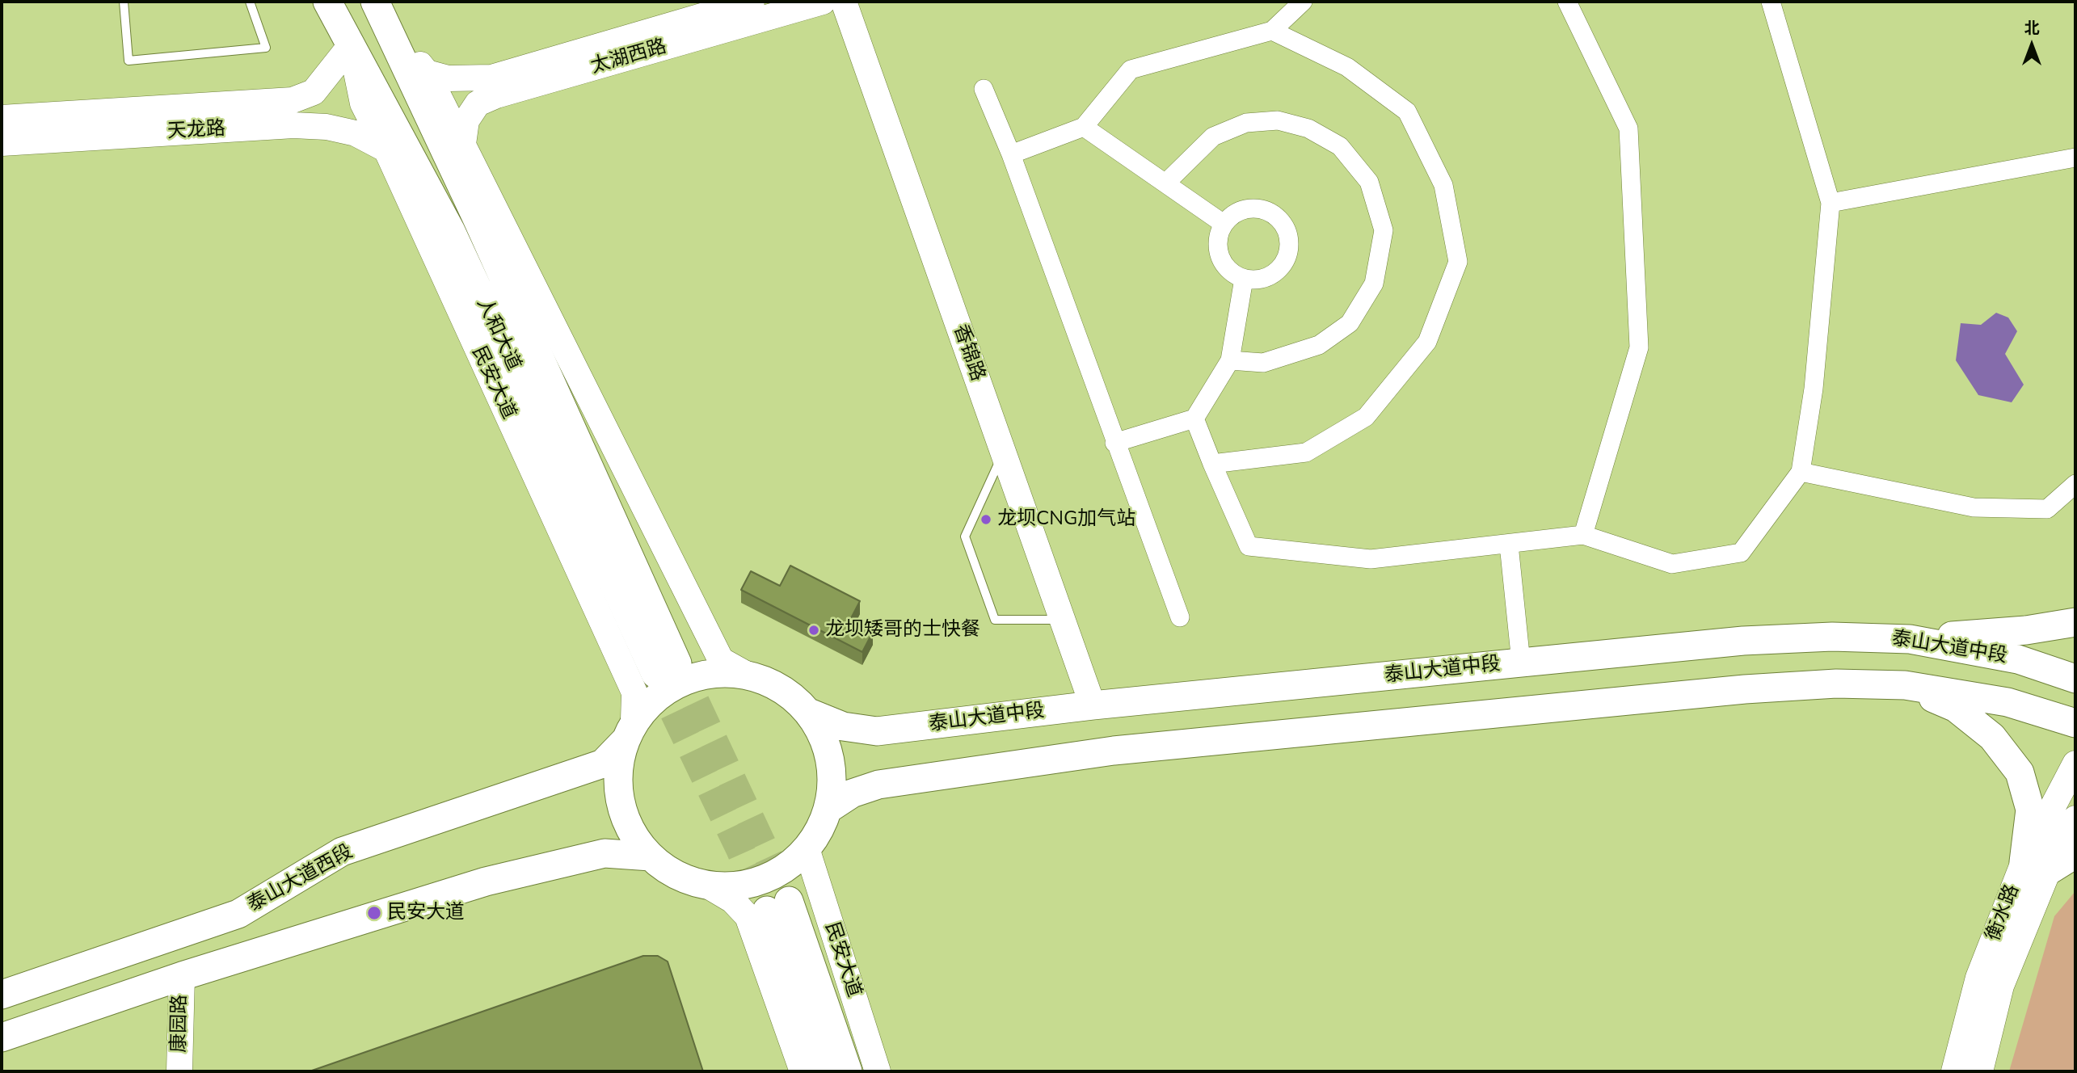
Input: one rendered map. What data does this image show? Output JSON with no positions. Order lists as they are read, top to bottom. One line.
{"streets":{"main road":["太湖西路","天龙路","人和大道","香锦路","民安大道","泰山大道中段","泰山大道西段","衡水路","康园路"]},"crossings":[["天龙路","人和大道"],["天龙路","民安大道"],["人和大道","民安大道"],["香锦路","泰山大道中段"],["民安大道","泰山大道西段"],["泰山大道中段","泰山大道西段"]],"places":["龙坝CNG加气站","龙坝矮哥的士快餐","民安大道"],"north":"top"}
